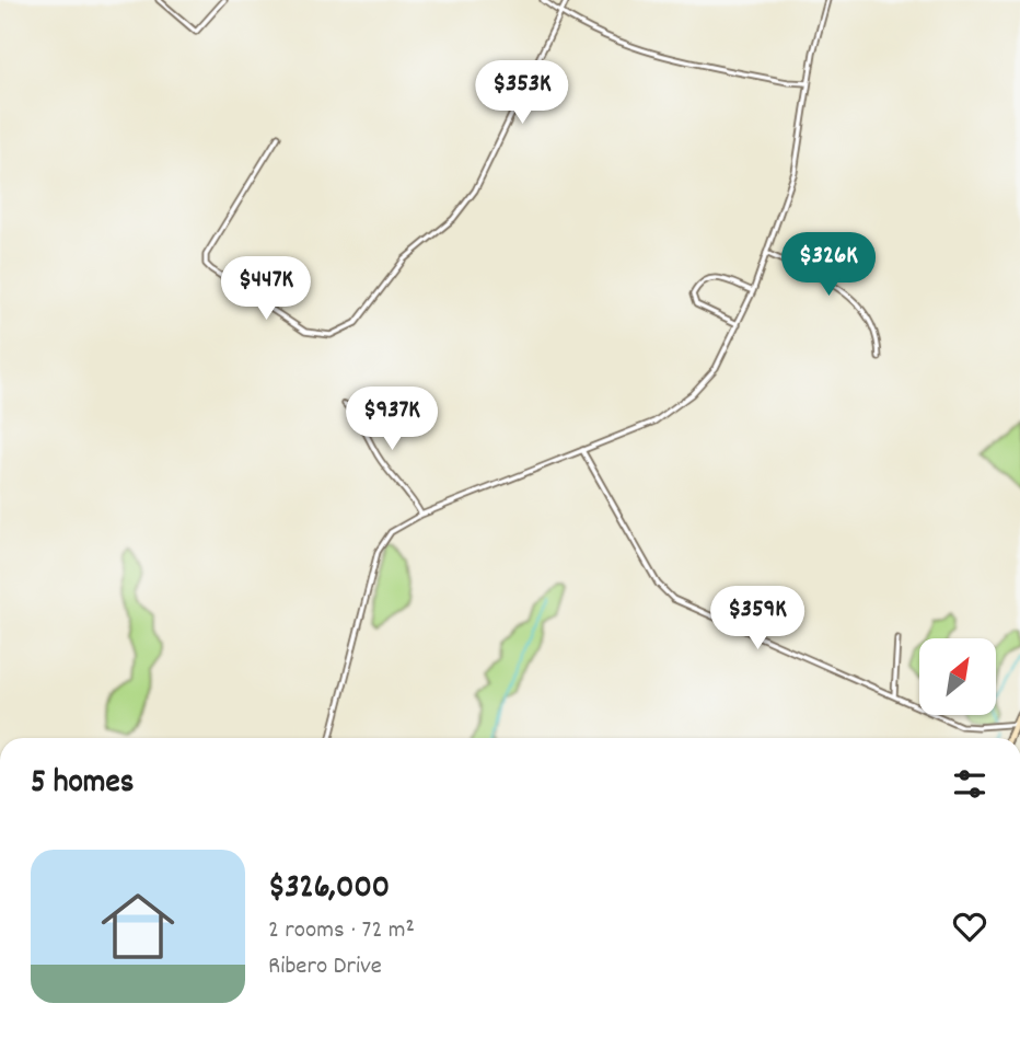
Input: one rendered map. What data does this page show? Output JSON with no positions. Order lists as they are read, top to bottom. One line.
{"north":"top right","page":{"price":["$353K","$326K","$447K","$937K","$359K"],"heading":"5 homes","list":[{"name":"$326,000","note":"2 rooms · 72 m² · Ribero Drive"}]}}
